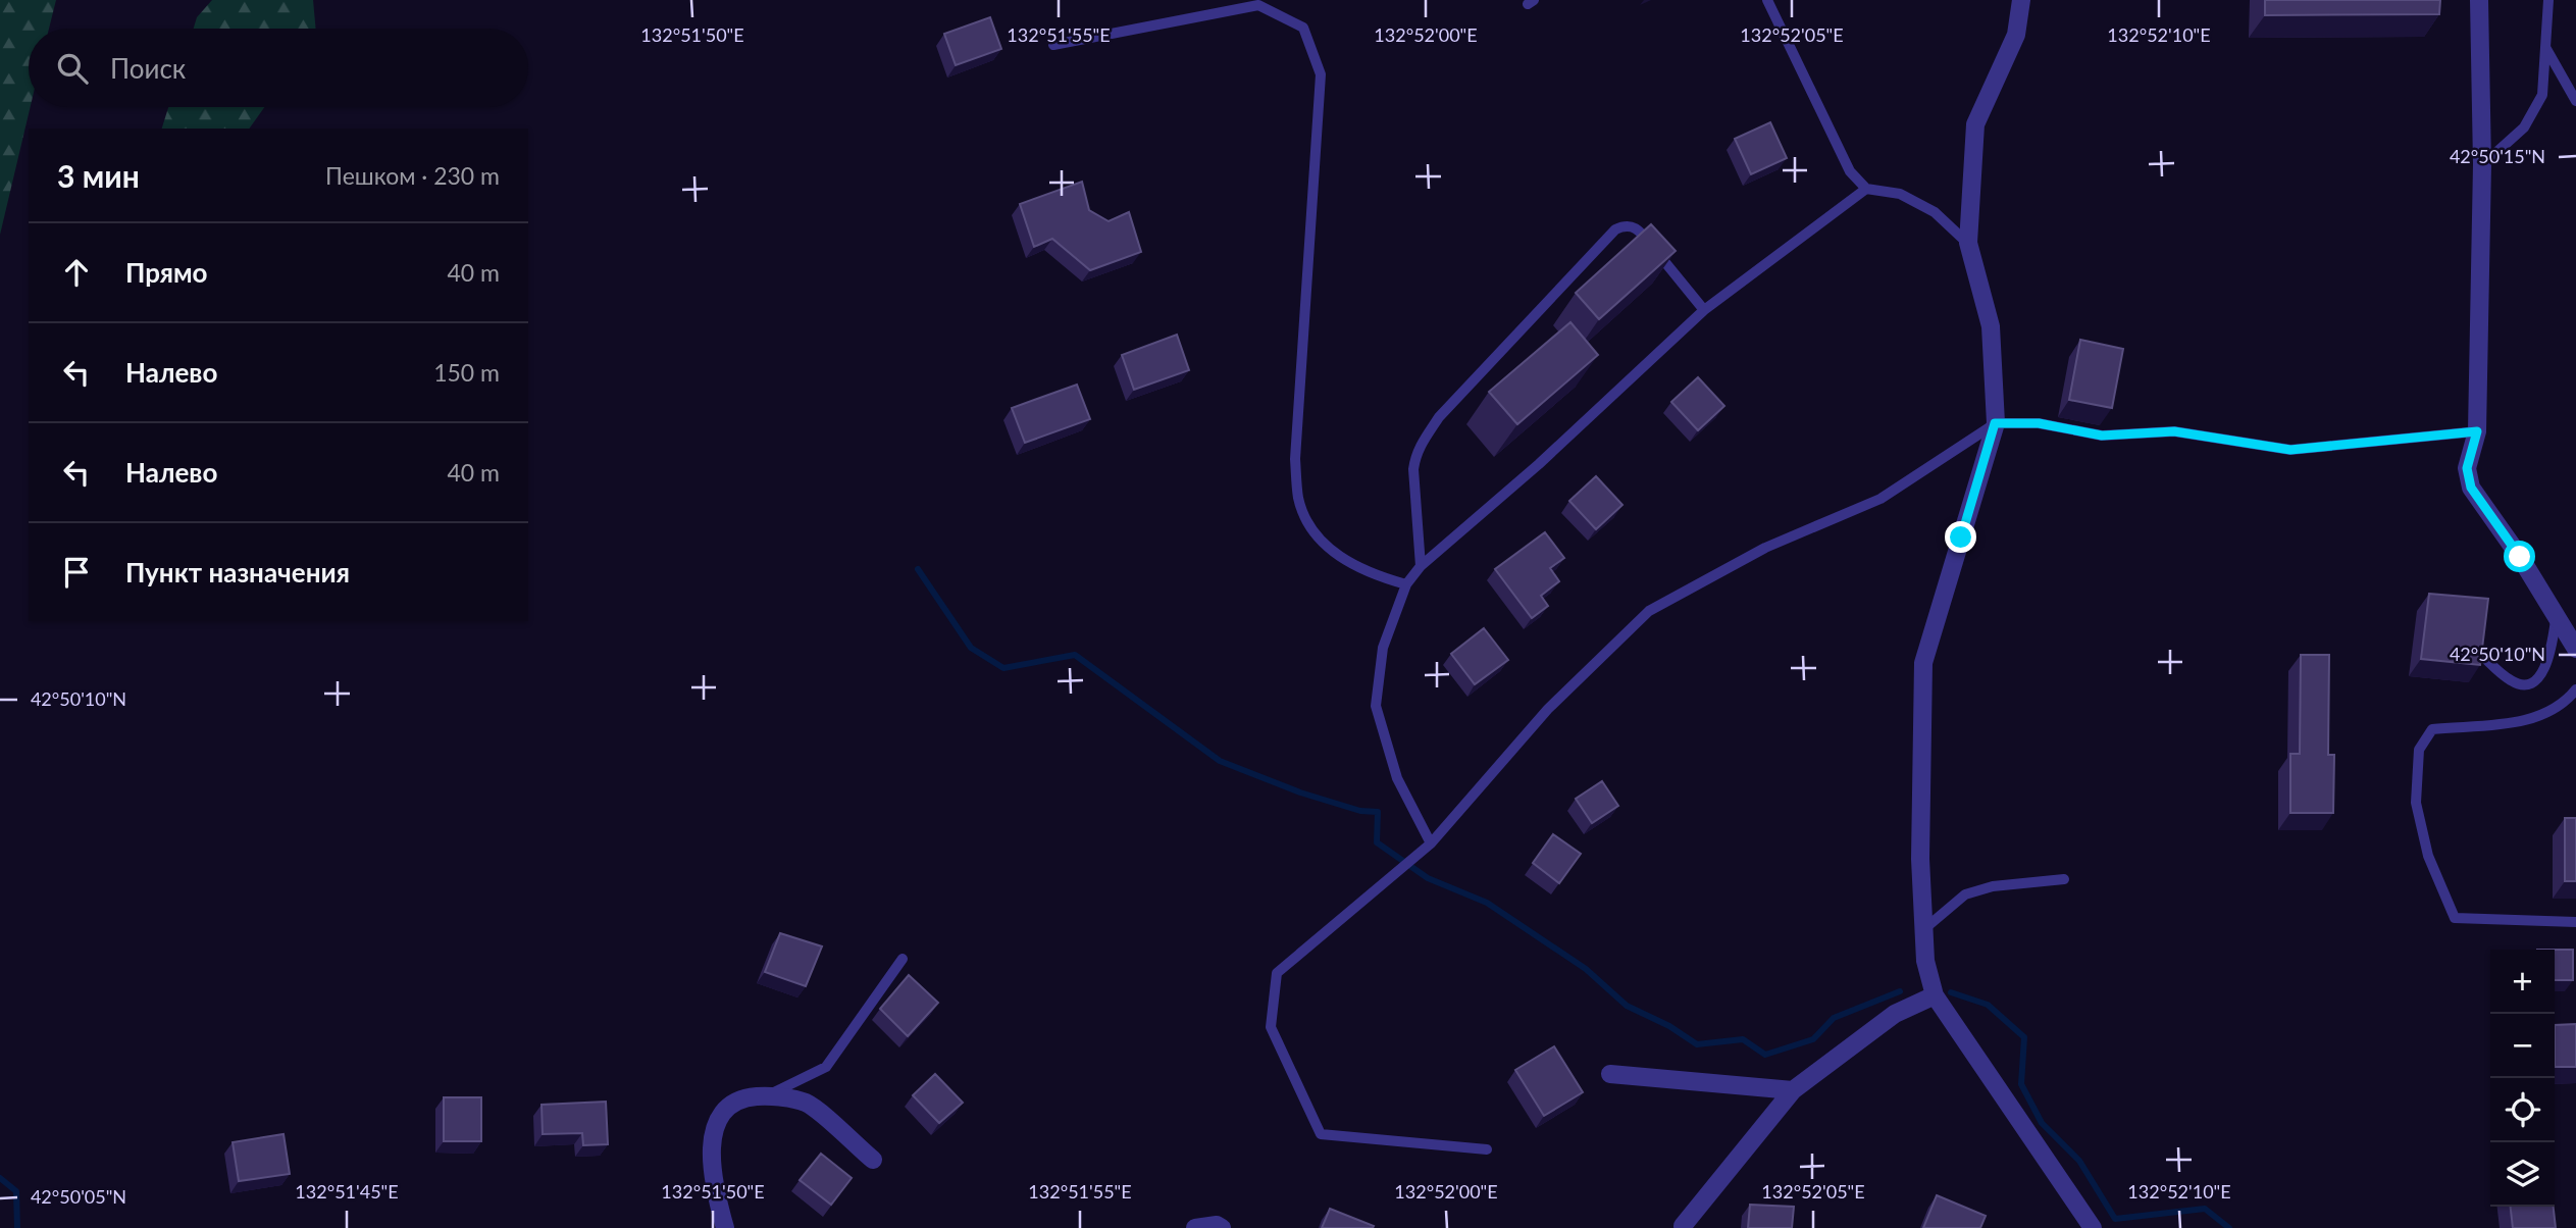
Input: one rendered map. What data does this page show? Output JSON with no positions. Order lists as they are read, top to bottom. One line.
{"page":{"search":"Поиск","heading":["3 мин","Пешком · 230 m"],"list":[["Прямо","40 m"],["Налево","150 m"],["Налево","40 m"],"Пункт назначения"],"map_buttons":["+","−"]},"coordinates":["132°51'50\"E","132°51'55\"E","132°52'00\"E","132°52'05\"E","132°52'10\"E","42°50'15\"N","42°50'10\"N","132°51'45\"E","42°50'05\"N"]}
